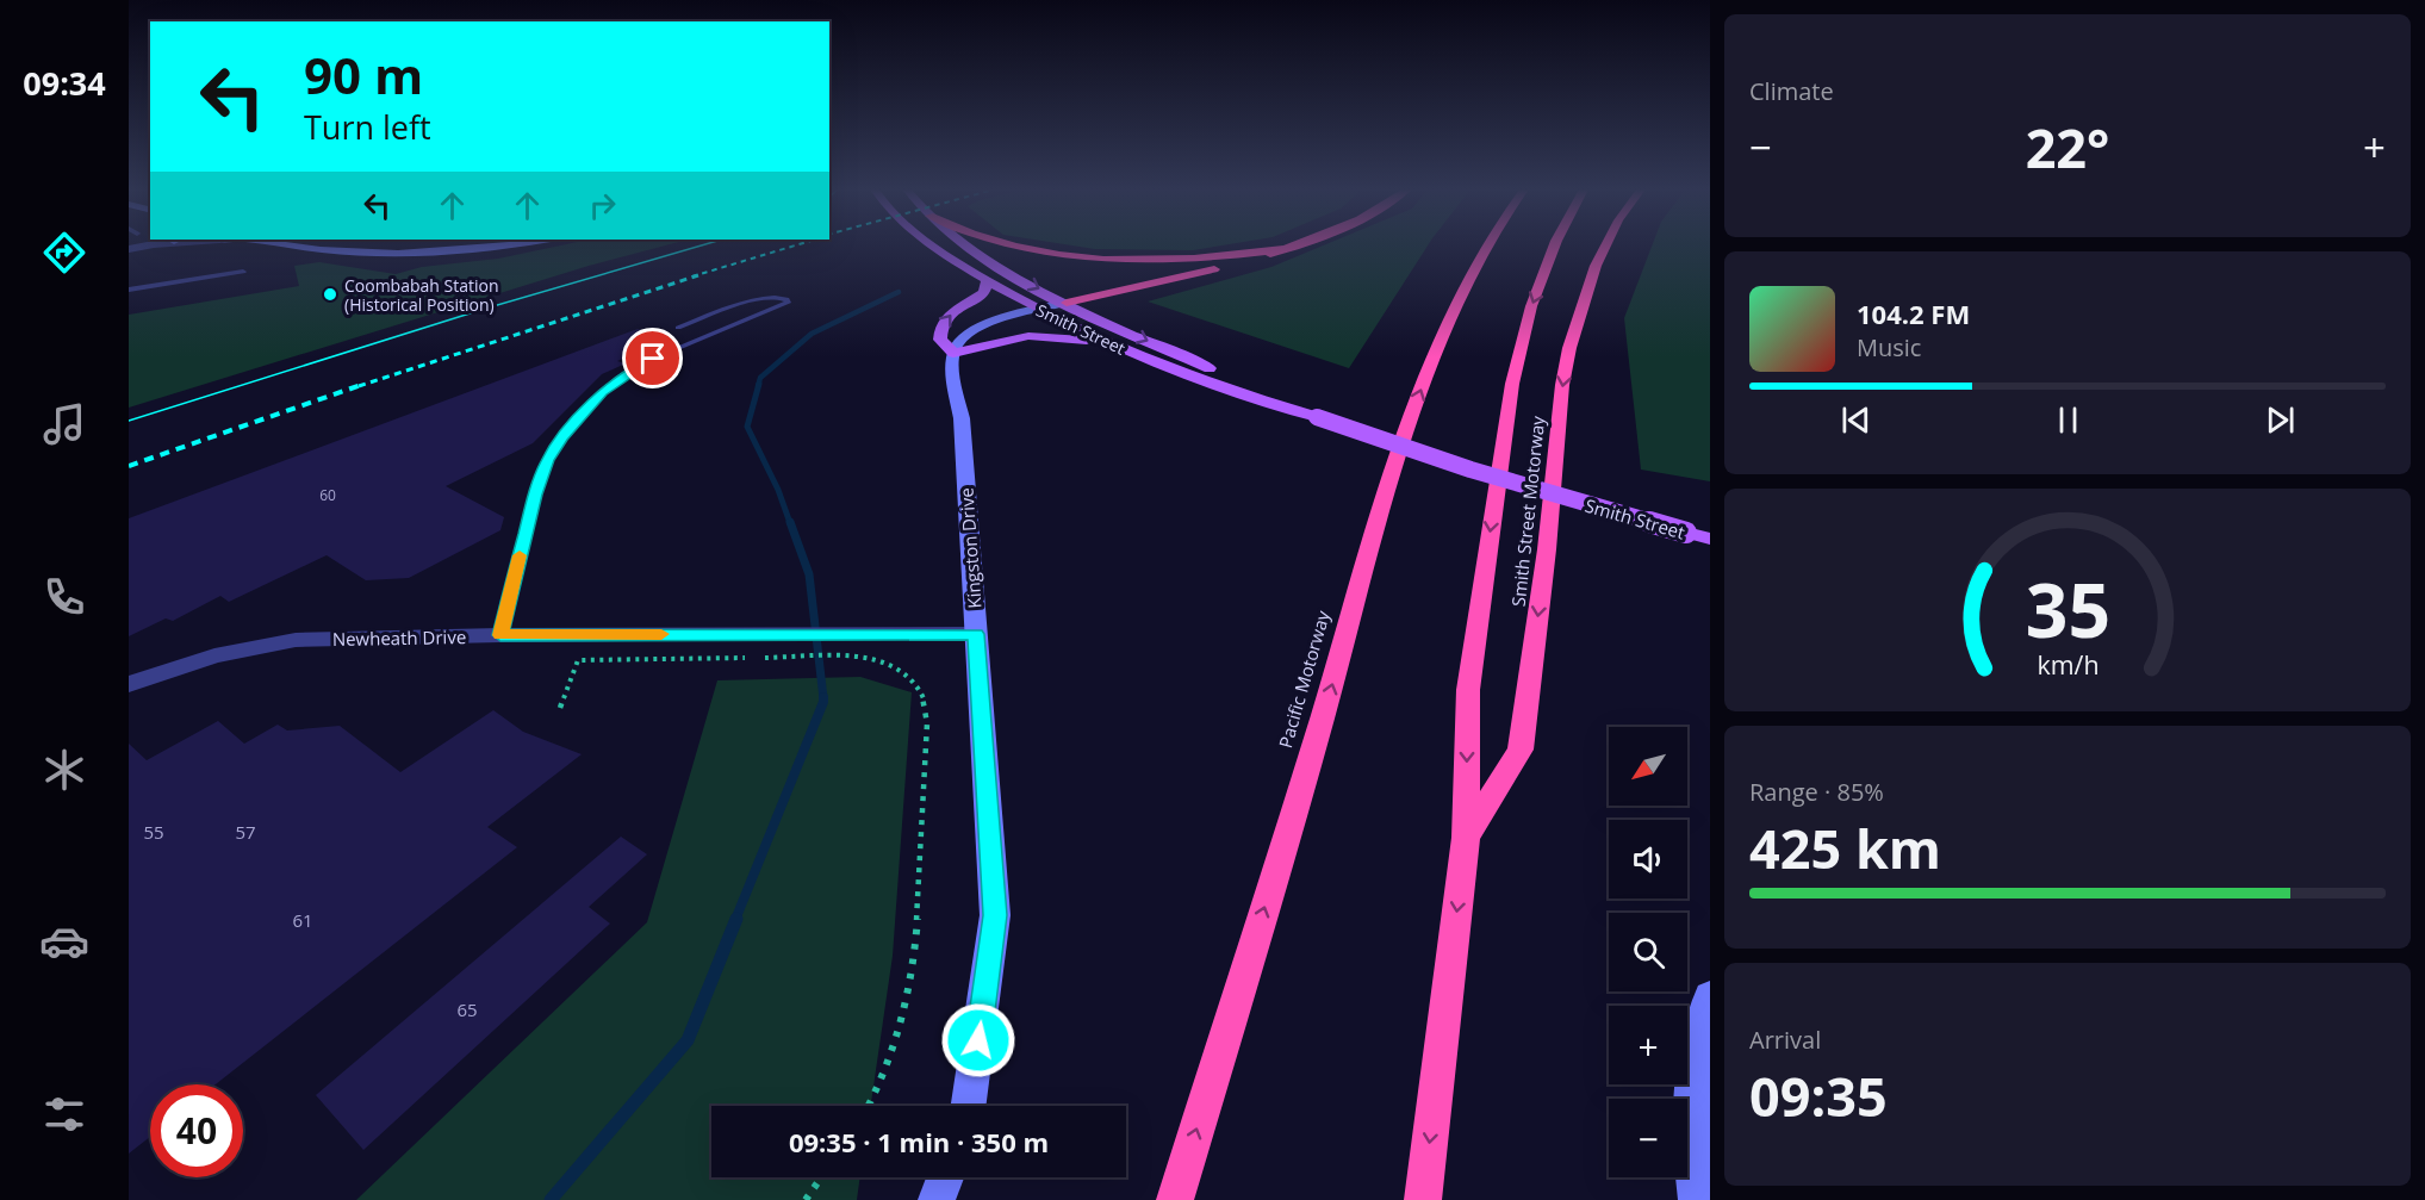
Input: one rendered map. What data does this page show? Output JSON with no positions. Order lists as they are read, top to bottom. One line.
{"streets":{"highway":["Smith Street Motorway","Pacific Motorway"],"main road":["Smith Street"],"street":["Kingston Drive","Newheath Drive"]},"crossings":[["Kingston Drive","Newheath Drive"]],"places":["Coombabah Station (Historical Position)"],"house_numbers":["60","55","57","61","65"],"north":"bottom left","page":{"tabs":"09:34","tile":["Climate",["Range · 85%","425 km"],["Arrival","09:35"]],"turn":["90 m","Turn left"],"heat":["−","22°","+"],"song":["104.2 FM","Music"],"map_buttons":["+","−"],"limit":"40","trip":"09:35 · 1 min · 350 m","gauge":["35","km/h"]}}
